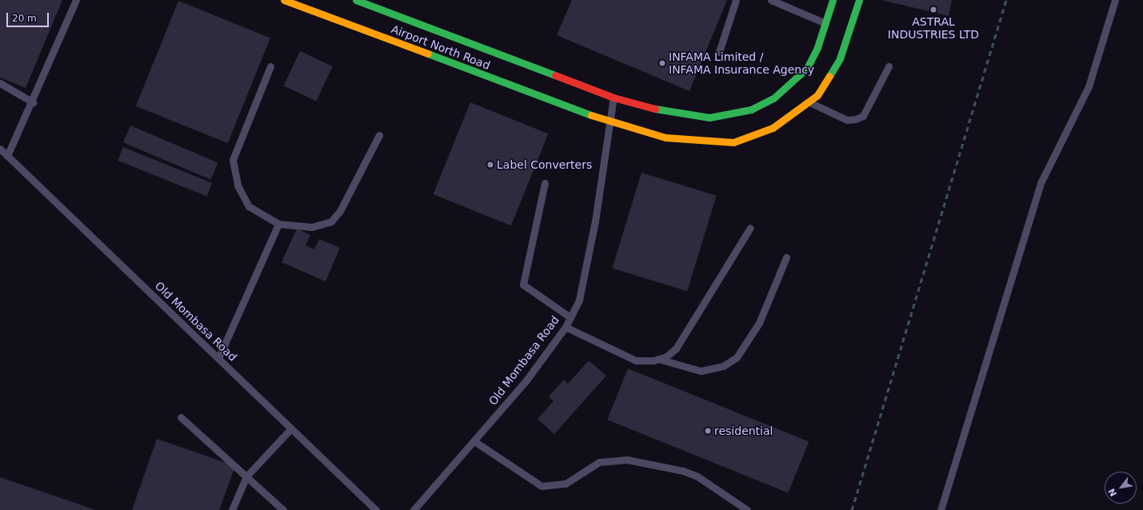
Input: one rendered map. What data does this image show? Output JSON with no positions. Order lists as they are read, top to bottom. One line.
{"streets":{"main road":["Airport North Road"],"lane":["Old Mombasa Road"]},"crossings":[["Airport North Road","Old Mombasa Road"]],"places":["ASTRAL INDUSTRIES LTD","INFAMA Limited / INFAMA Insurance Agency","Label Converters","residential"],"scale_bar":"20 m","north":"bottom left"}
